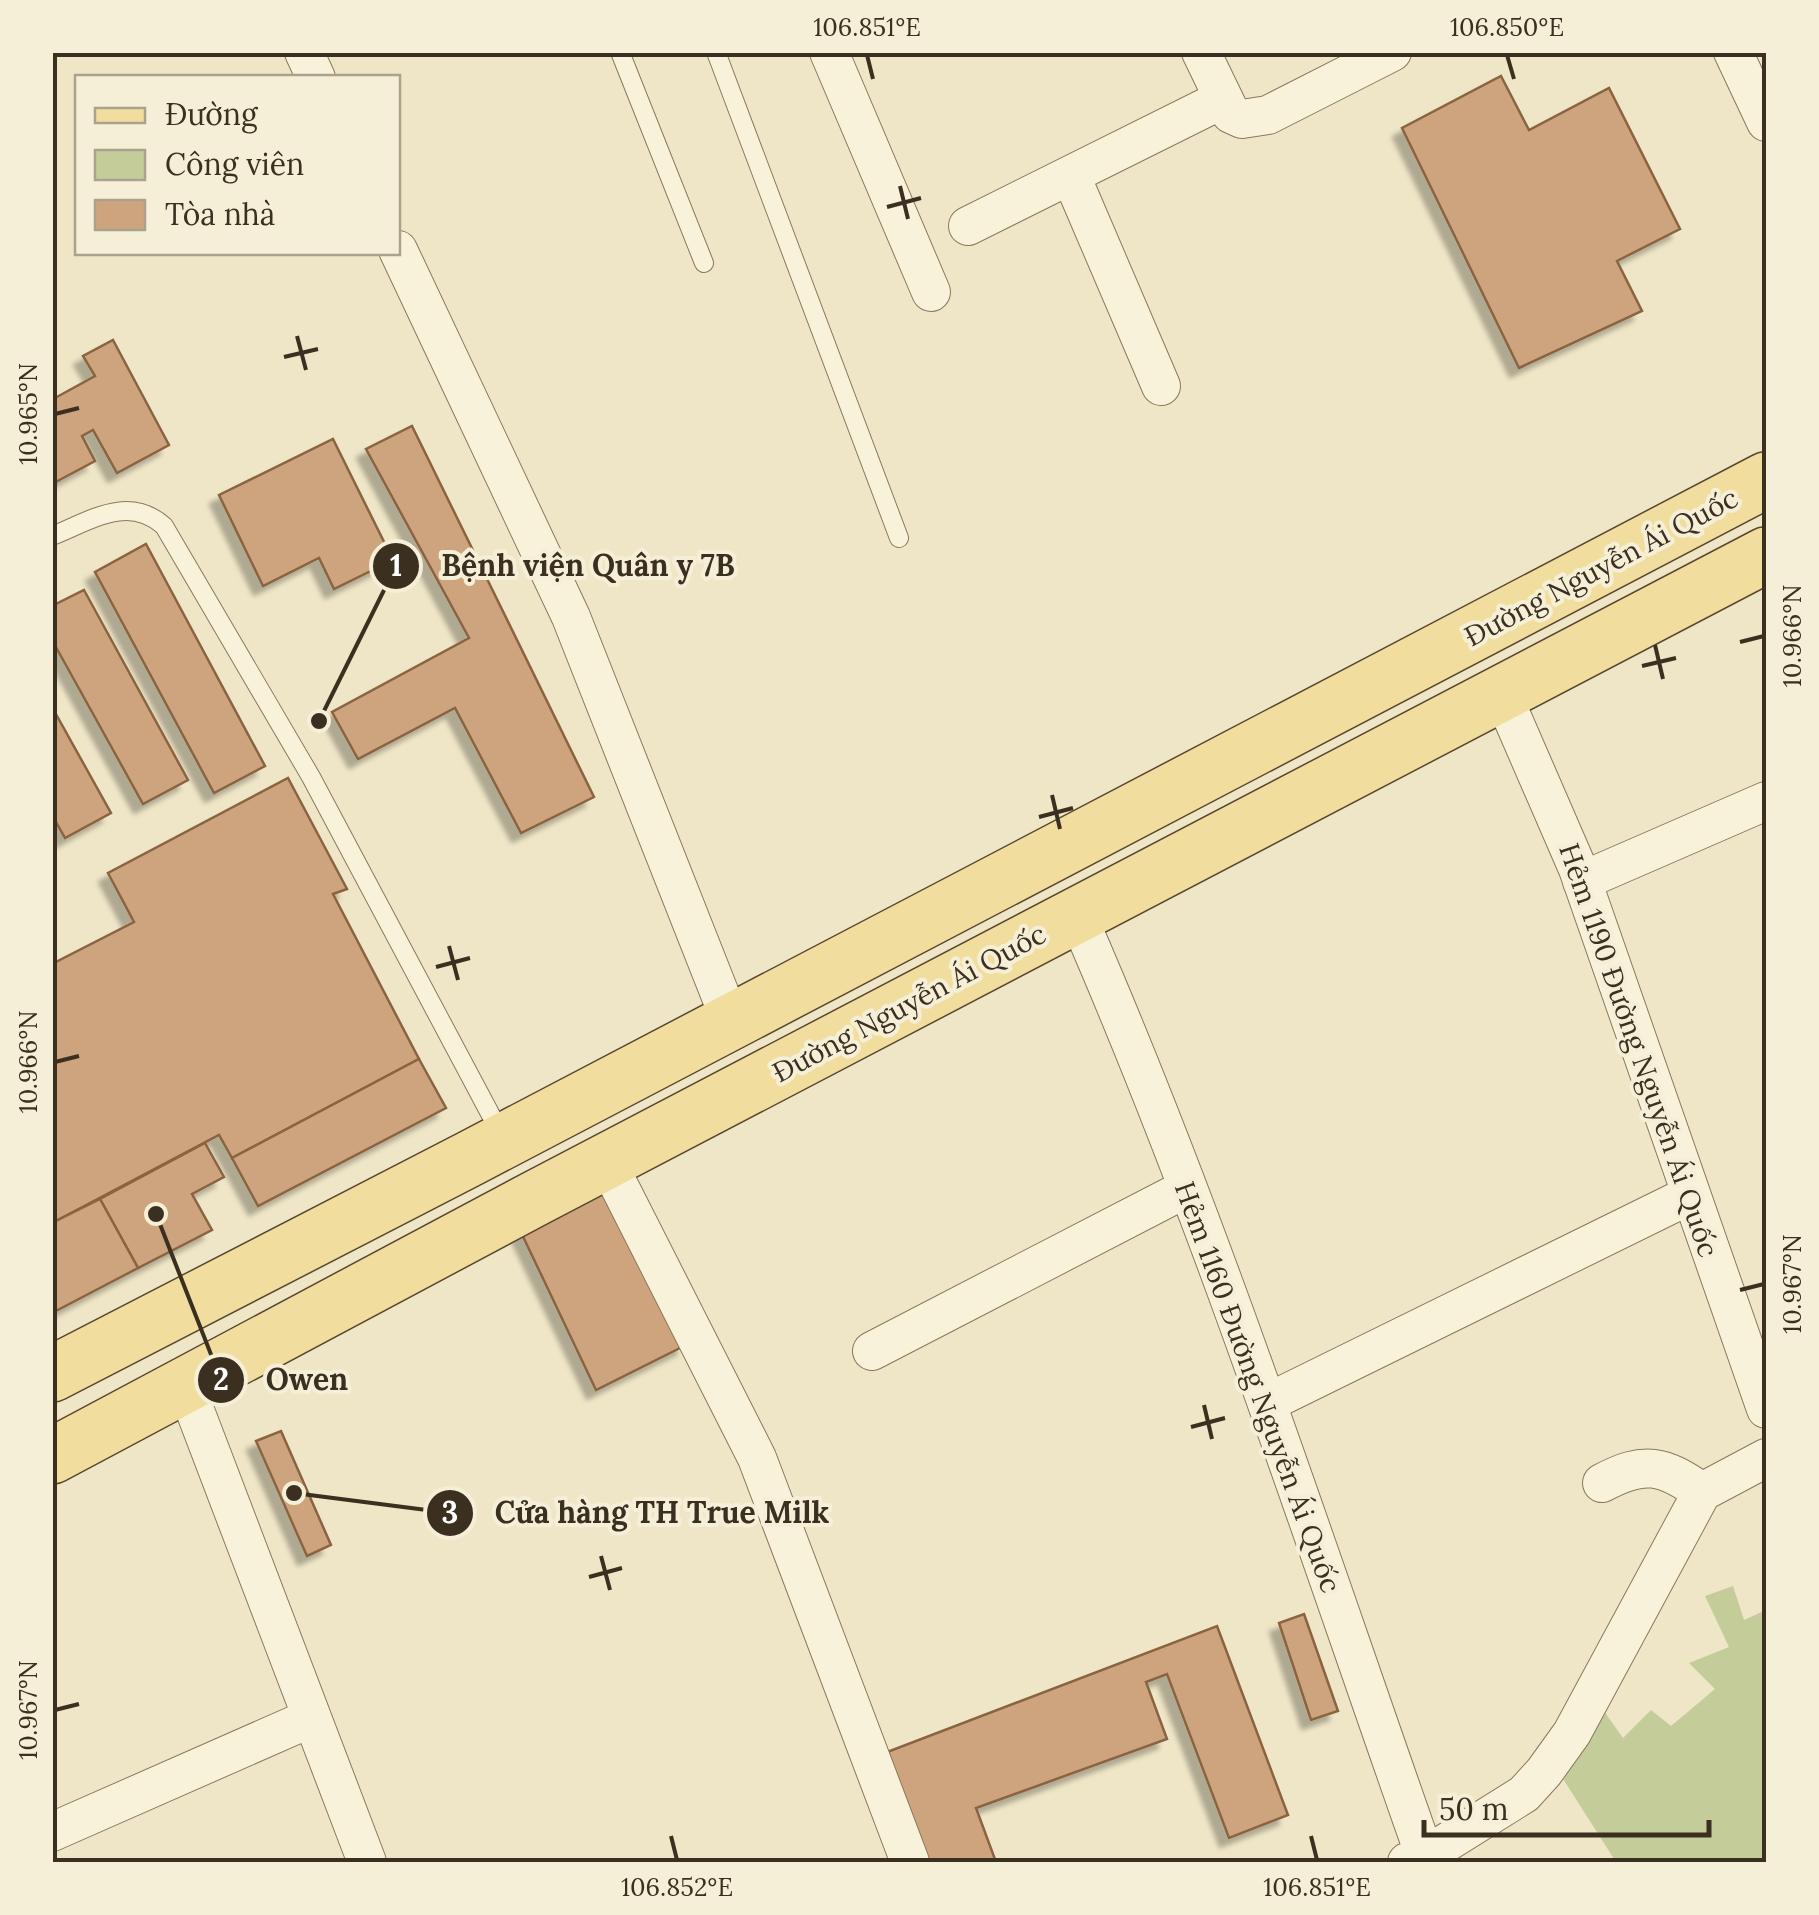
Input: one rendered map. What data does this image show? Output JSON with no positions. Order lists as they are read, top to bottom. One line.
{"streets":{"main road":["Đường Nguyễn Ái Quốc"],"street":["Hẻm 1190 Đường Nguyễn Ái Quốc","Hẻm 1160 Đường Nguyễn Ái Quốc"]},"crossings":[["Đường Nguyễn Ái Quốc","Hẻm 1190 Đường Nguyễn Ái Quốc"],["Đường Nguyễn Ái Quốc","Hẻm 1160 Đường Nguyễn Ái Quốc"]],"places":["Bệnh viện Quân y 7B","Owen","Cửa hàng TH True Milk"],"legend":["Đường","Công viên","Tòa nhà"],"scale_bar":"50 m","coordinates":["106.851°E","106.850°E","10.965°N","10.966°N","10.967°N","106.852°E"]}
